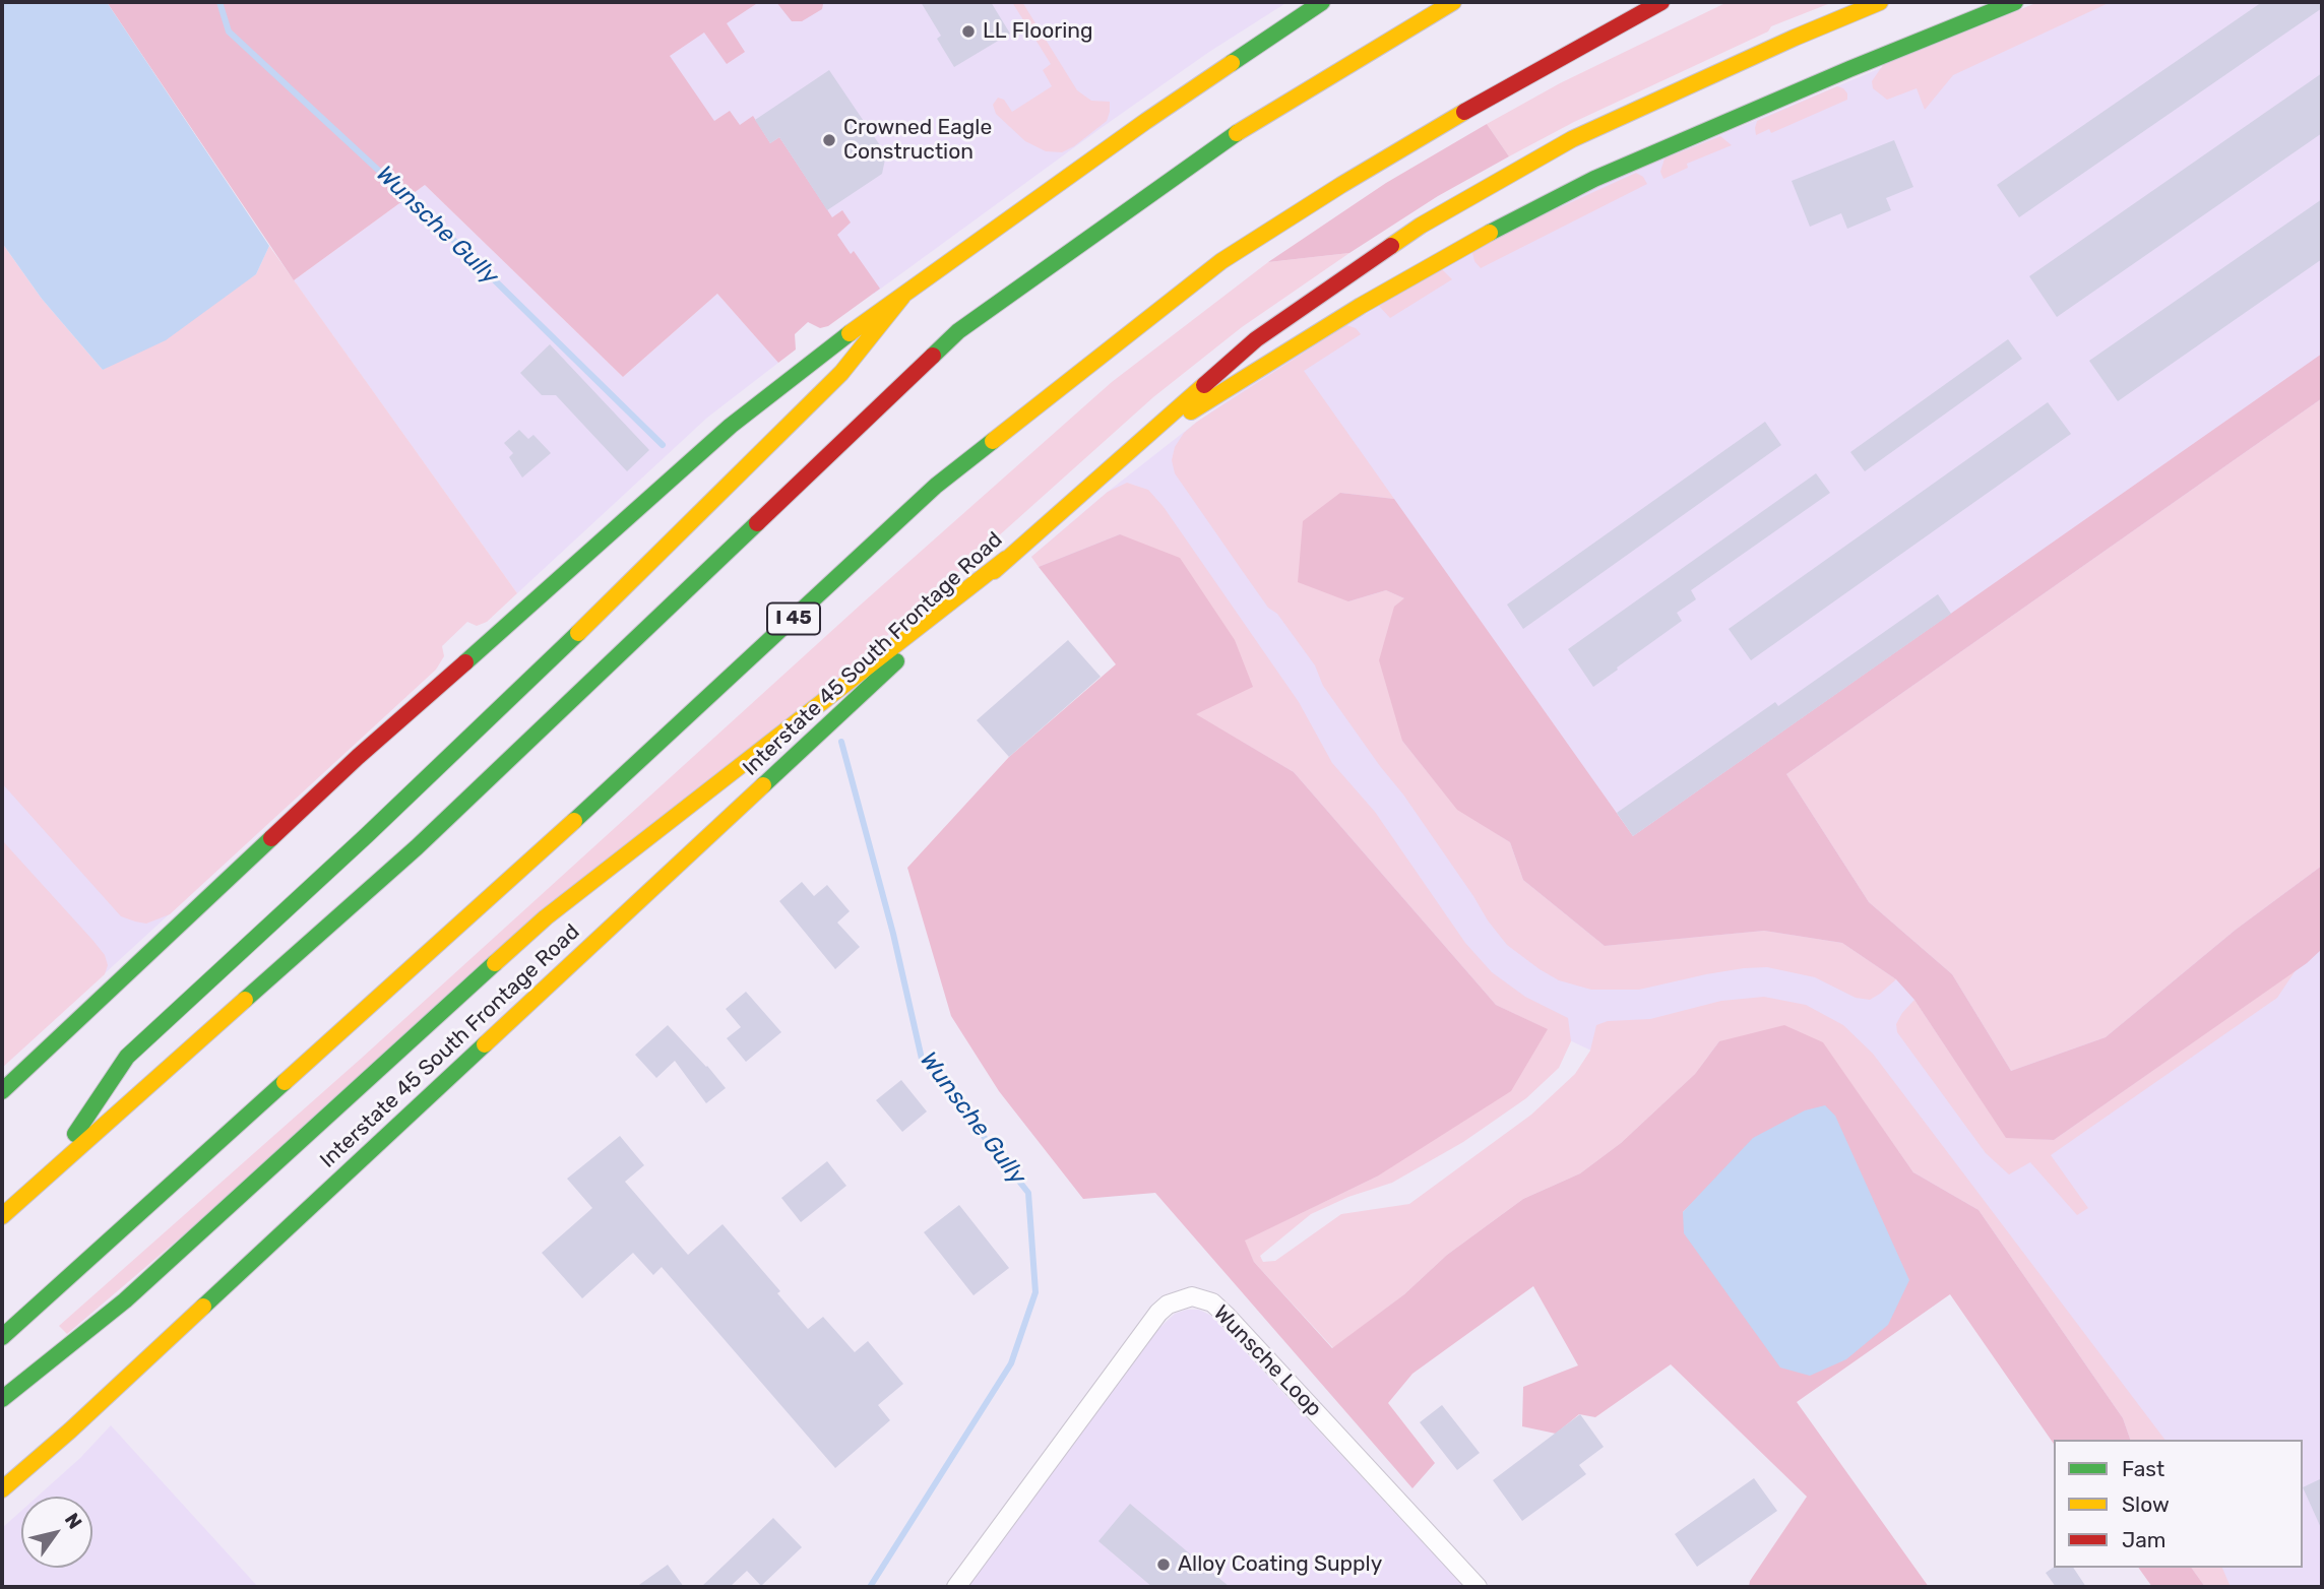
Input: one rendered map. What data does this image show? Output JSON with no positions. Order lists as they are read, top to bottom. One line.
{"streets":{"main road":["I 45","Interstate 45 South Frontage Road"],"street":["Wunsche Loop"]},"water":["Wunsche Gully"],"places":["LL Flooring","Crowned Eagle Construction","Alloy Coating Supply"],"legend":["Fast","Slow","Jam"],"north":"top right"}
